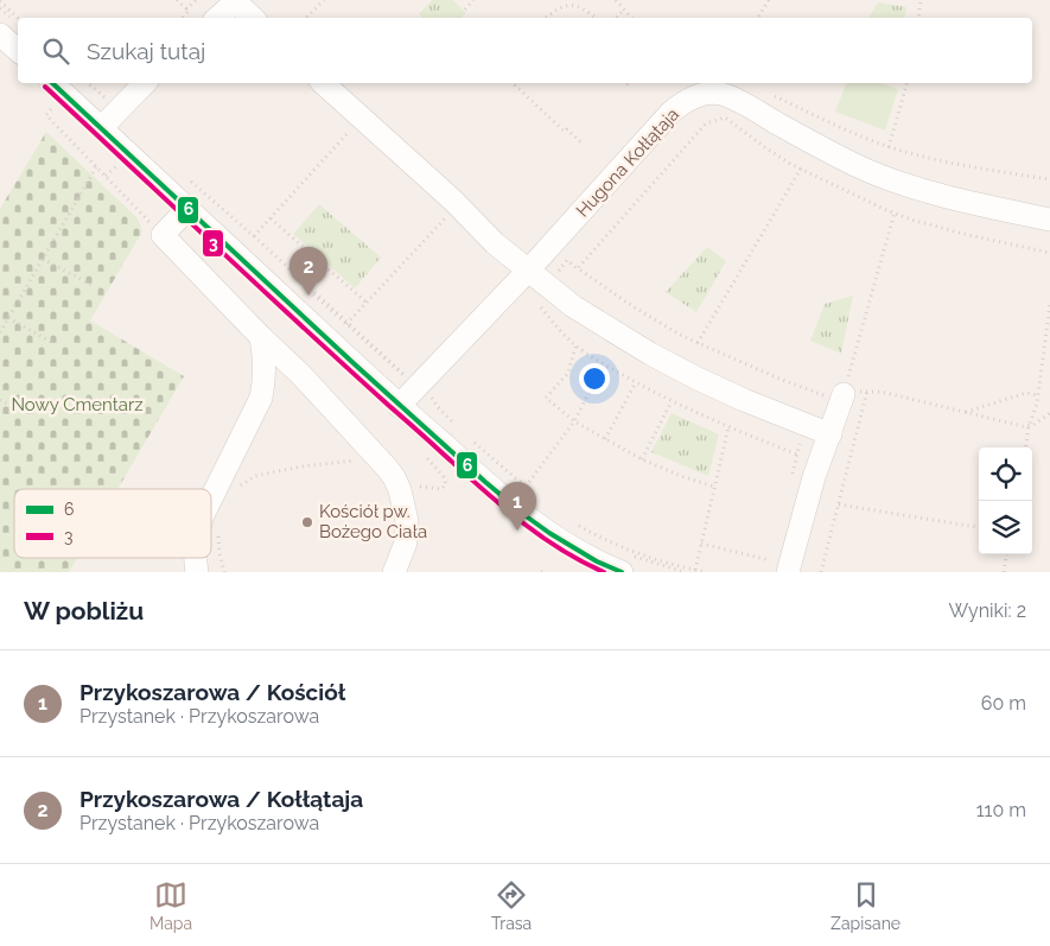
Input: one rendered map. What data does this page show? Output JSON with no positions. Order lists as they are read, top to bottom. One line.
{"streets":{"street":["Hugona Kołłątaja"]},"parks":["Nowy Cmentarz"],"places":["Kościół pw. Bożego Ciała"],"lines":["transit line 6","transit line 3"],"legend":["6","3"],"page":{"search":"Szukaj tutaj","pins":["2","1"],"heading":["W pobliżu","Wyniki: 2"],"list":[{"mark":"1","name":"Przykoszarowa / Kościół","note":"Przystanek · Przykoszarowa","value":"60 m"},{"mark":"2","name":"Przykoszarowa / Kołłątaja","note":"Przystanek · Przykoszarowa","value":"110 m"}],"nav":["Mapa","Trasa","Zapisane"]}}
